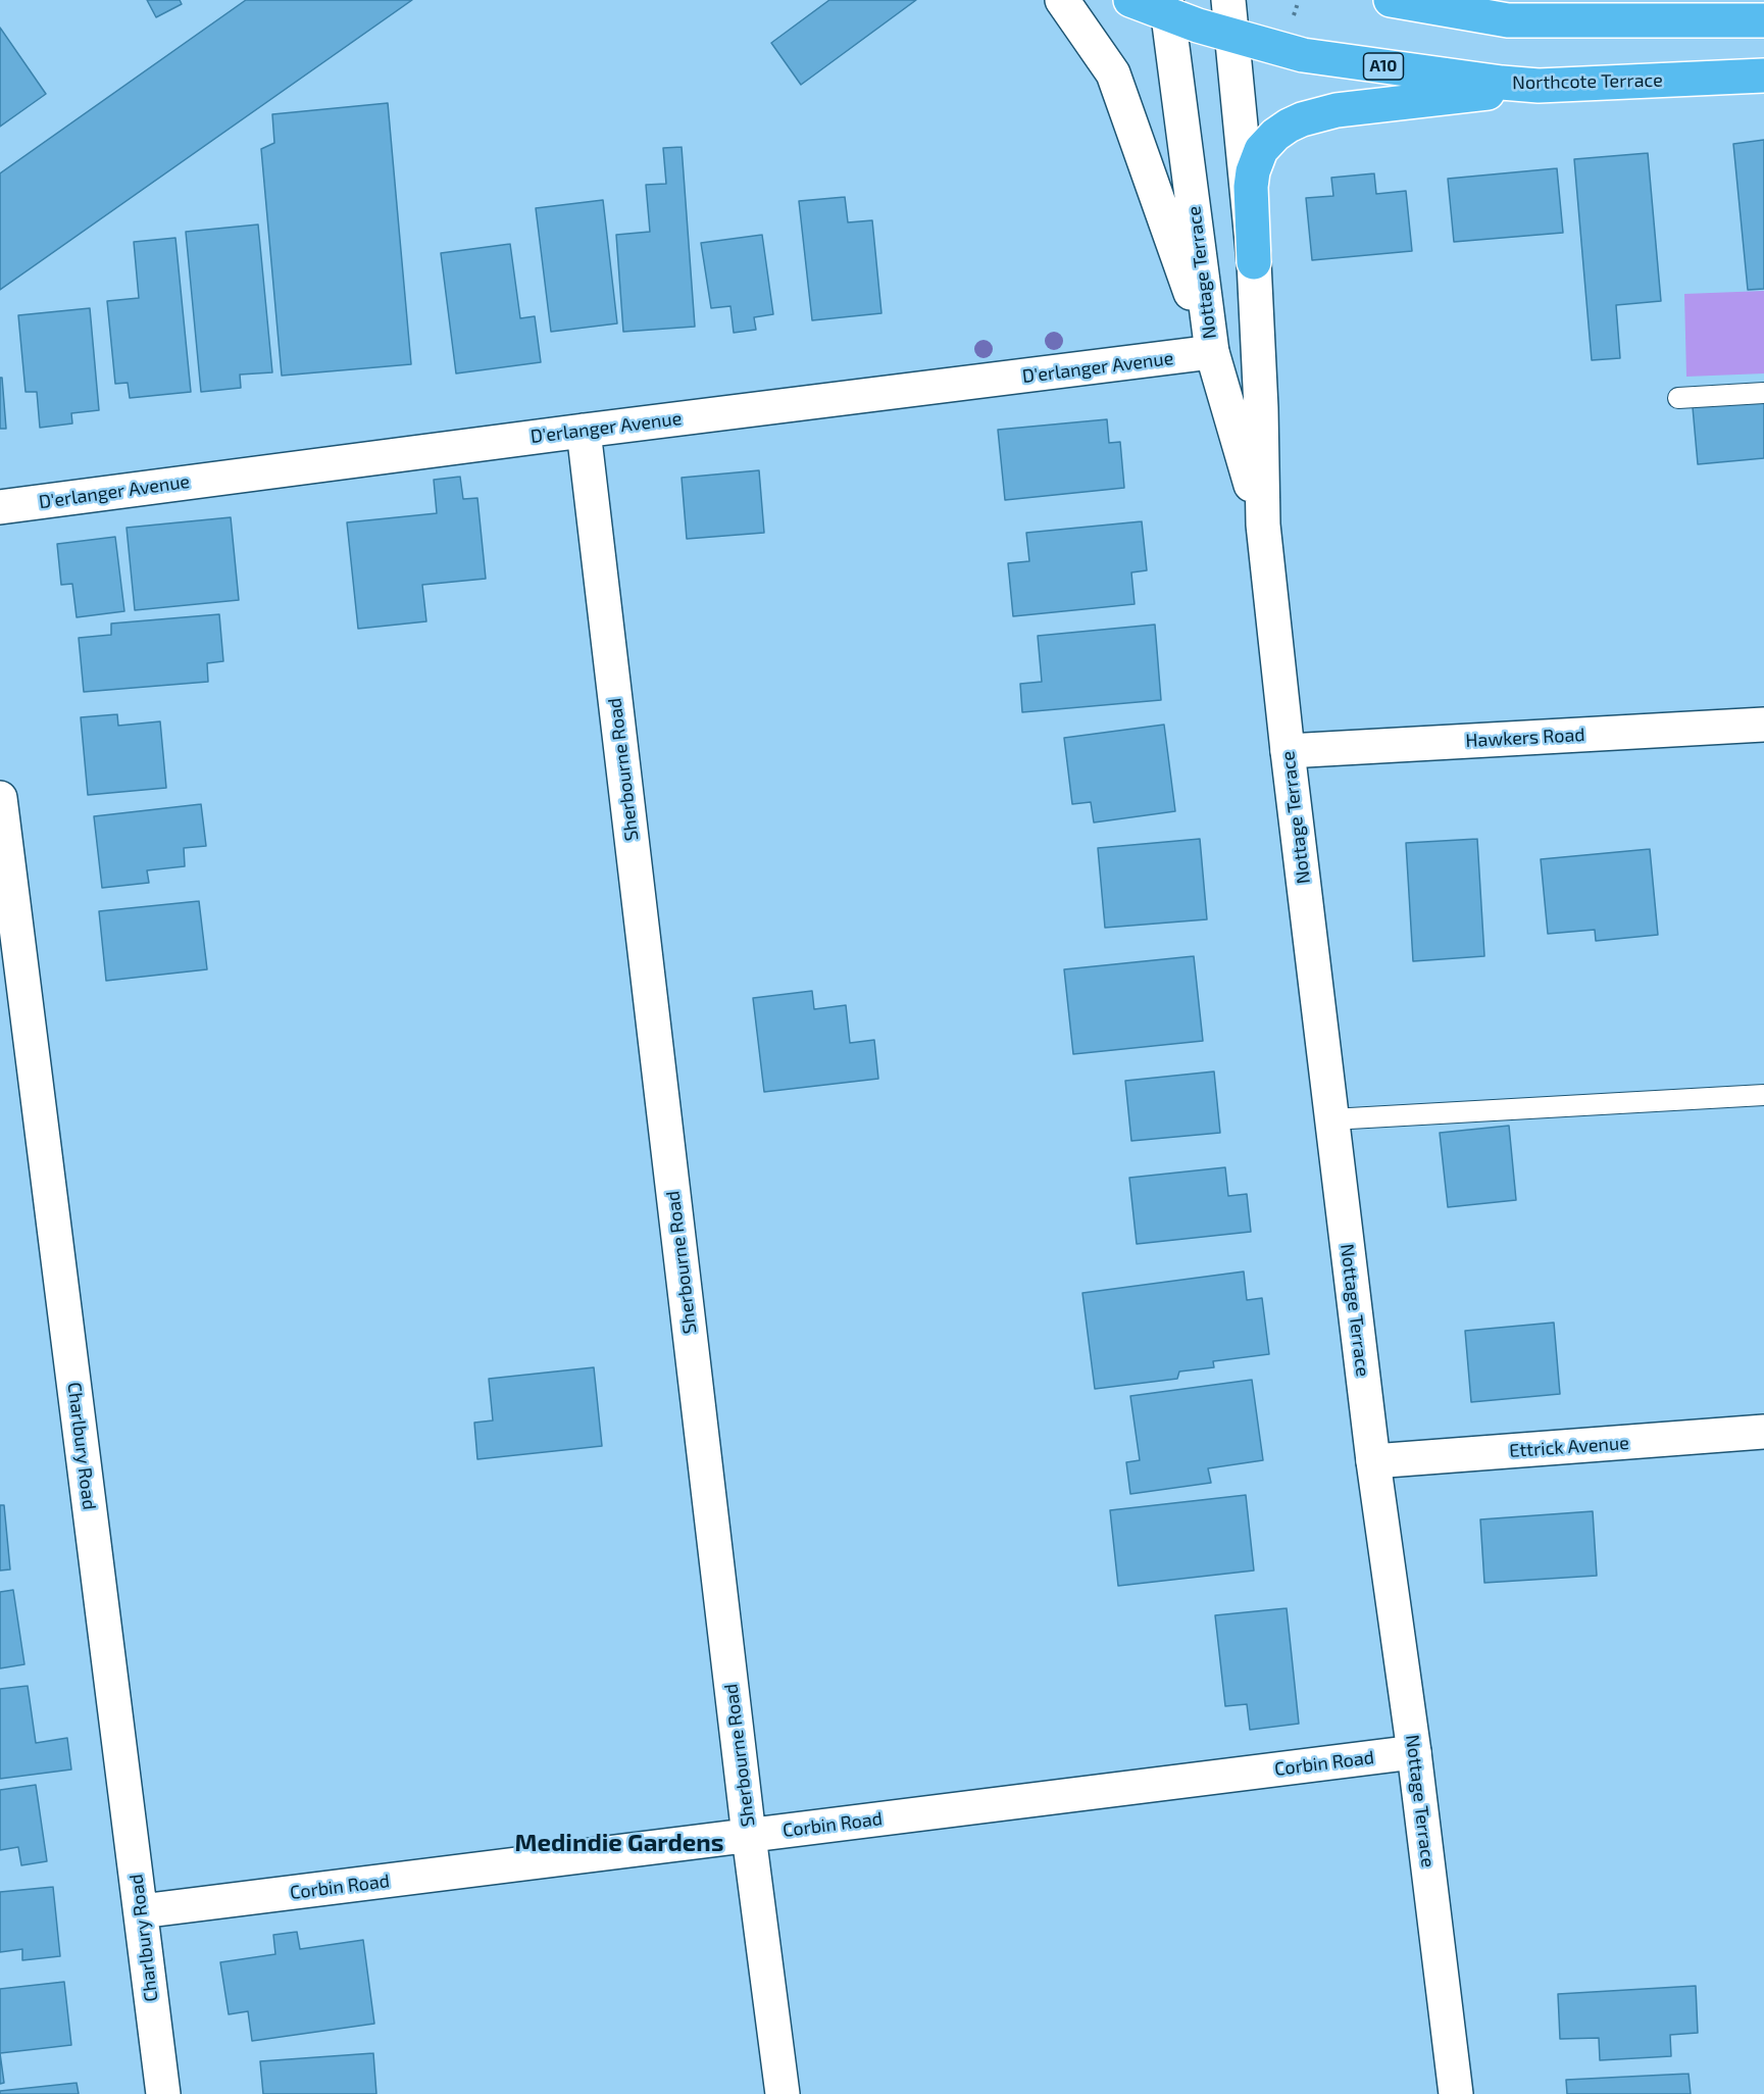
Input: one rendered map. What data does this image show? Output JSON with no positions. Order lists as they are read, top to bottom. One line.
{"streets":{"highway":["A10","Northcote Terrace"],"street":["Nottage Terrace","D'erlanger Avenue","Hawkers Road","Sherbourne Road","Charlbury Road","Ettrick Avenue","Corbin Road"]},"crossings":[["A10","Northcote Terrace"],["A10","Nottage Terrace"],["Northcote Terrace","Nottage Terrace"],["Nottage Terrace","D'erlanger Avenue"],["Nottage Terrace","Hawkers Road"],["Nottage Terrace","Ettrick Avenue"],["Nottage Terrace","Corbin Road"],["D'erlanger Avenue","Sherbourne Road"],["Sherbourne Road","Corbin Road"],["Charlbury Road","Corbin Road"]],"districts":["Medindie Gardens"]}
